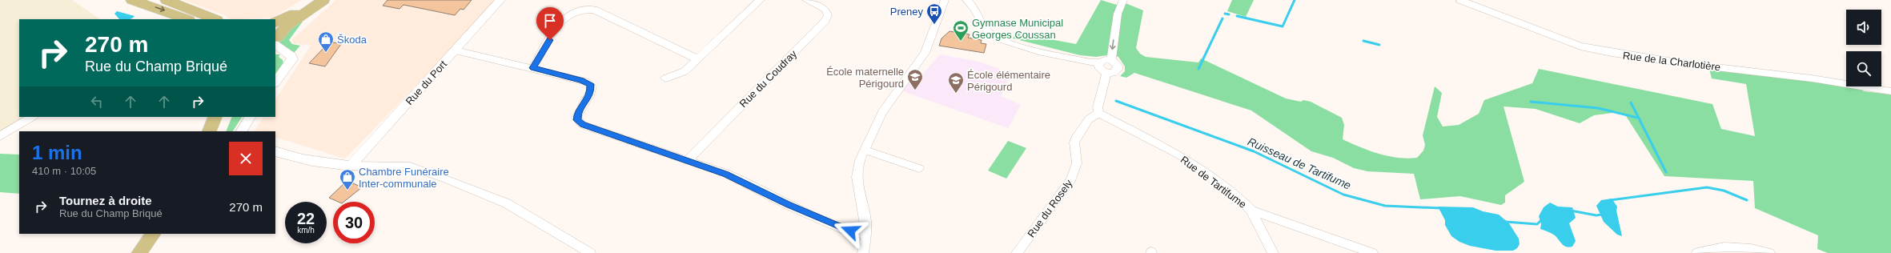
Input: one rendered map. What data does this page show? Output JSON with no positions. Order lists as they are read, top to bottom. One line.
{"streets":{"street":["Rue de la Charlotière","Rue du Coudray","Rue du Port","Rue de Tartifume","Rue du Rosely"]},"crossings":[["Rue de Tartifume","Rue du Rosely"]],"water":["Ruisseau de Tartifume"],"places":{"bus stop":["Preney"],"sports":["Gymnase Municipal Georges Coussan"],"shop":["Škoda","Chambre Funéraire Inter-communale"],"school or university":["École maternelle Périgourd","École élémentaire Périgourd"]},"page":{"turn":["270 m","Rue du Champ Briqué"],"heading":["1 min","410 m · 10:05"],"list":[{"name":"Tournez à droite","note":"Rue du Champ Briqué","value":"270 m"}],"speed":"22 km/h","limit":"30"}}
